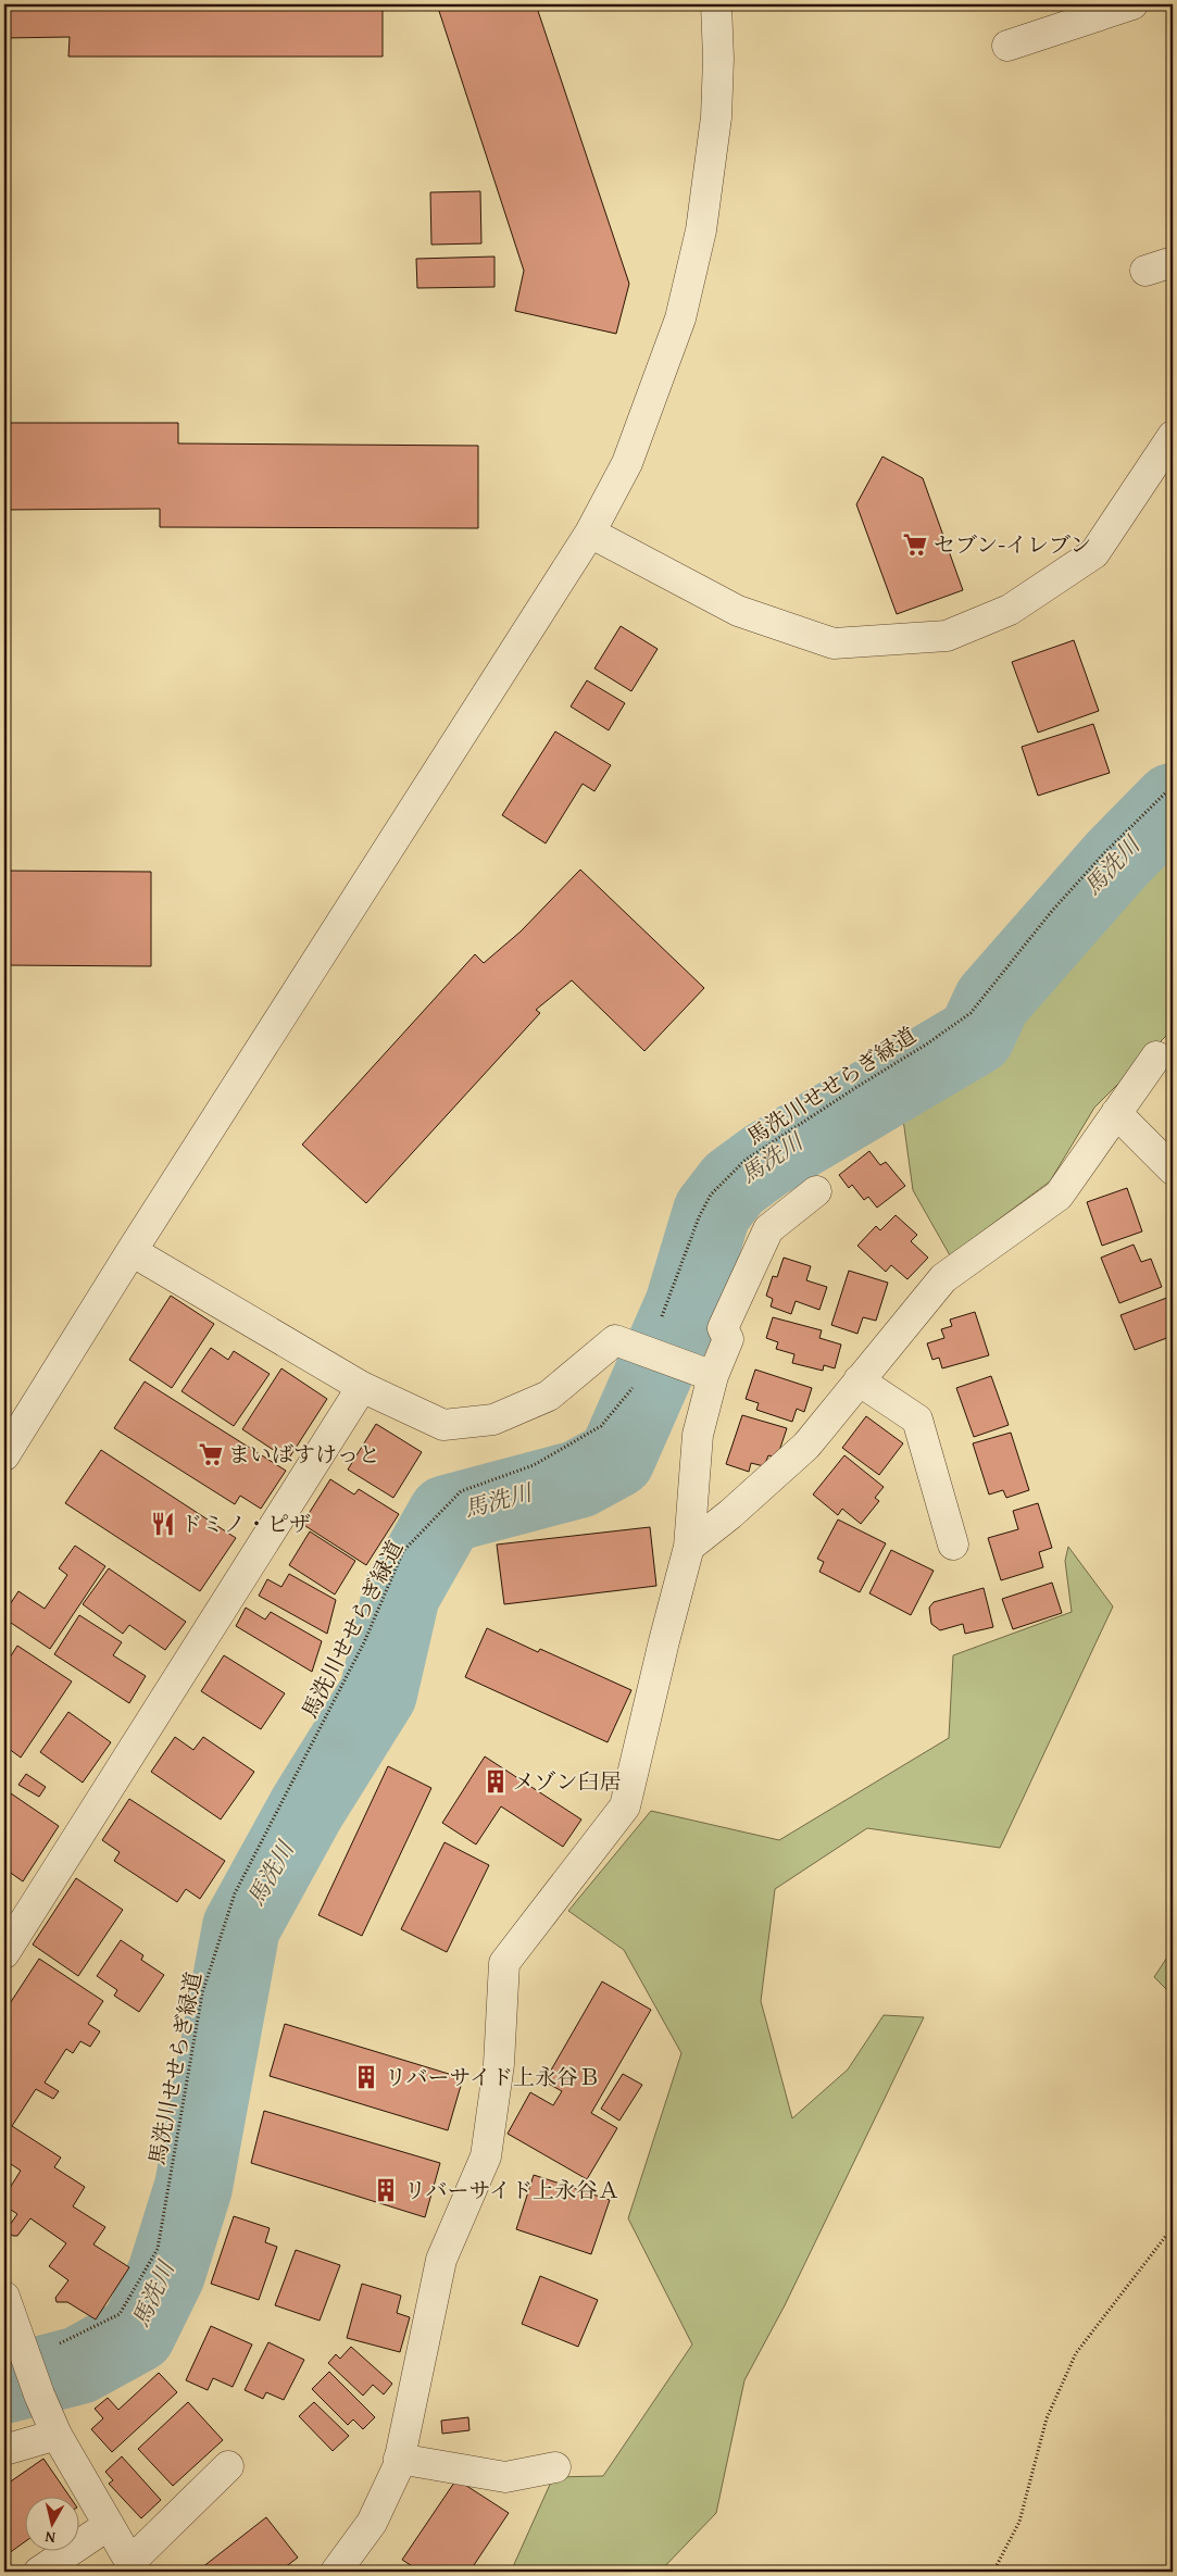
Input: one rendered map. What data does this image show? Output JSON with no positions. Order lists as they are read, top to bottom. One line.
{"streets":{"path":["馬洗川せせらぎ緑道"]},"water":["馬洗川"],"places":{"supermarket":["セブン-イレブン","まいばすけっと"],"restaurant":["ドミノ・ピザ"],"building":["メゾン臼居","リバーサイド上永谷Ｂ","リバーサイド上永谷Ａ"]},"north":"bottom"}
